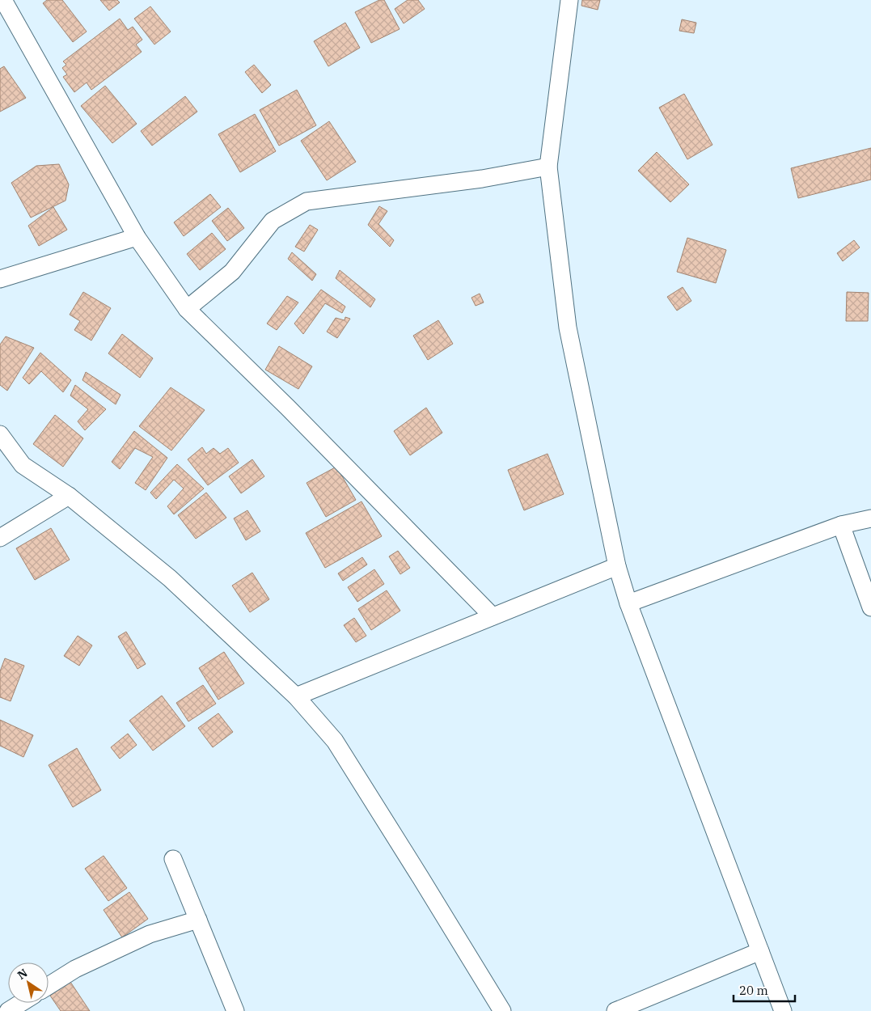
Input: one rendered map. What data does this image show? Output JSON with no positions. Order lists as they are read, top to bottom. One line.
{"scale_bar":"20 m","north":"top left"}
